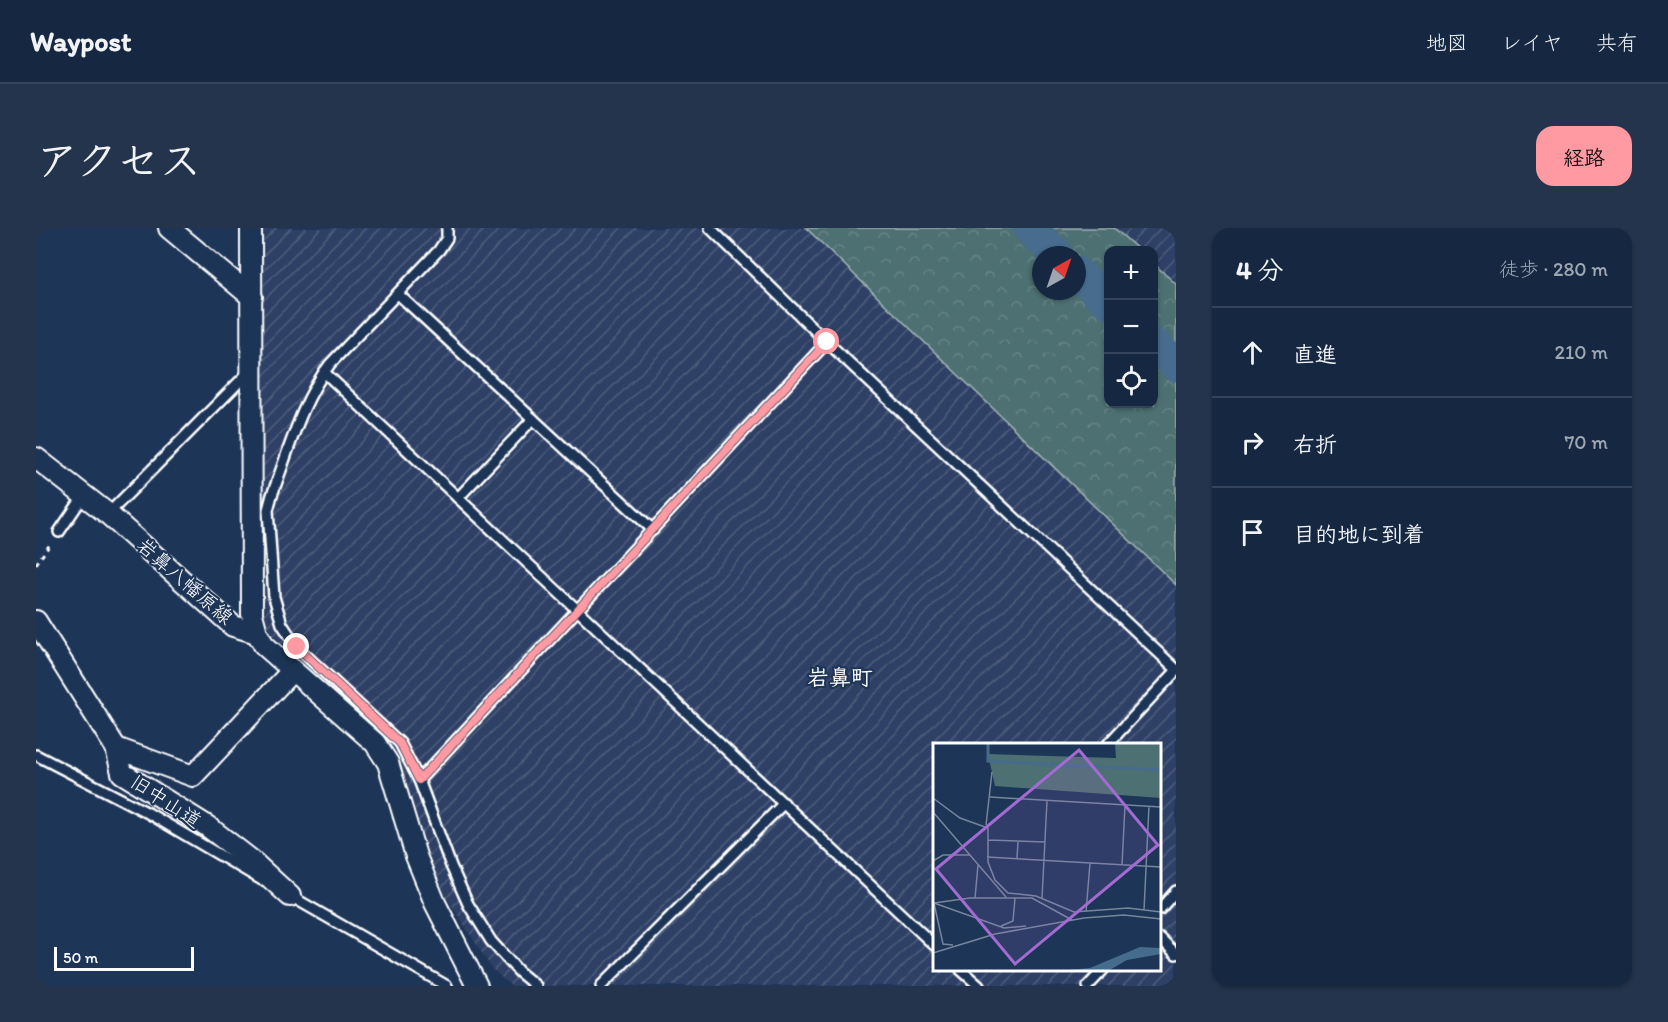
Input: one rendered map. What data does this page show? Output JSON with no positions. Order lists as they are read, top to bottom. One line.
{"streets":{"street":["岩鼻八幡原線","旧中山道"]},"districts":["岩鼻町"],"scale_bar":"50 m","north":"top right","page":{"header":"Waypost","nav":["地図","レイヤ","共有"],"title":"アクセス","buttons":"経路","heading":["4 分","徒歩 · 280 m"],"map_buttons":["+","−"],"list":[["直進","210 m"],["右折","70 m"],"目的地に到着"],"scale":"50 m"}}
